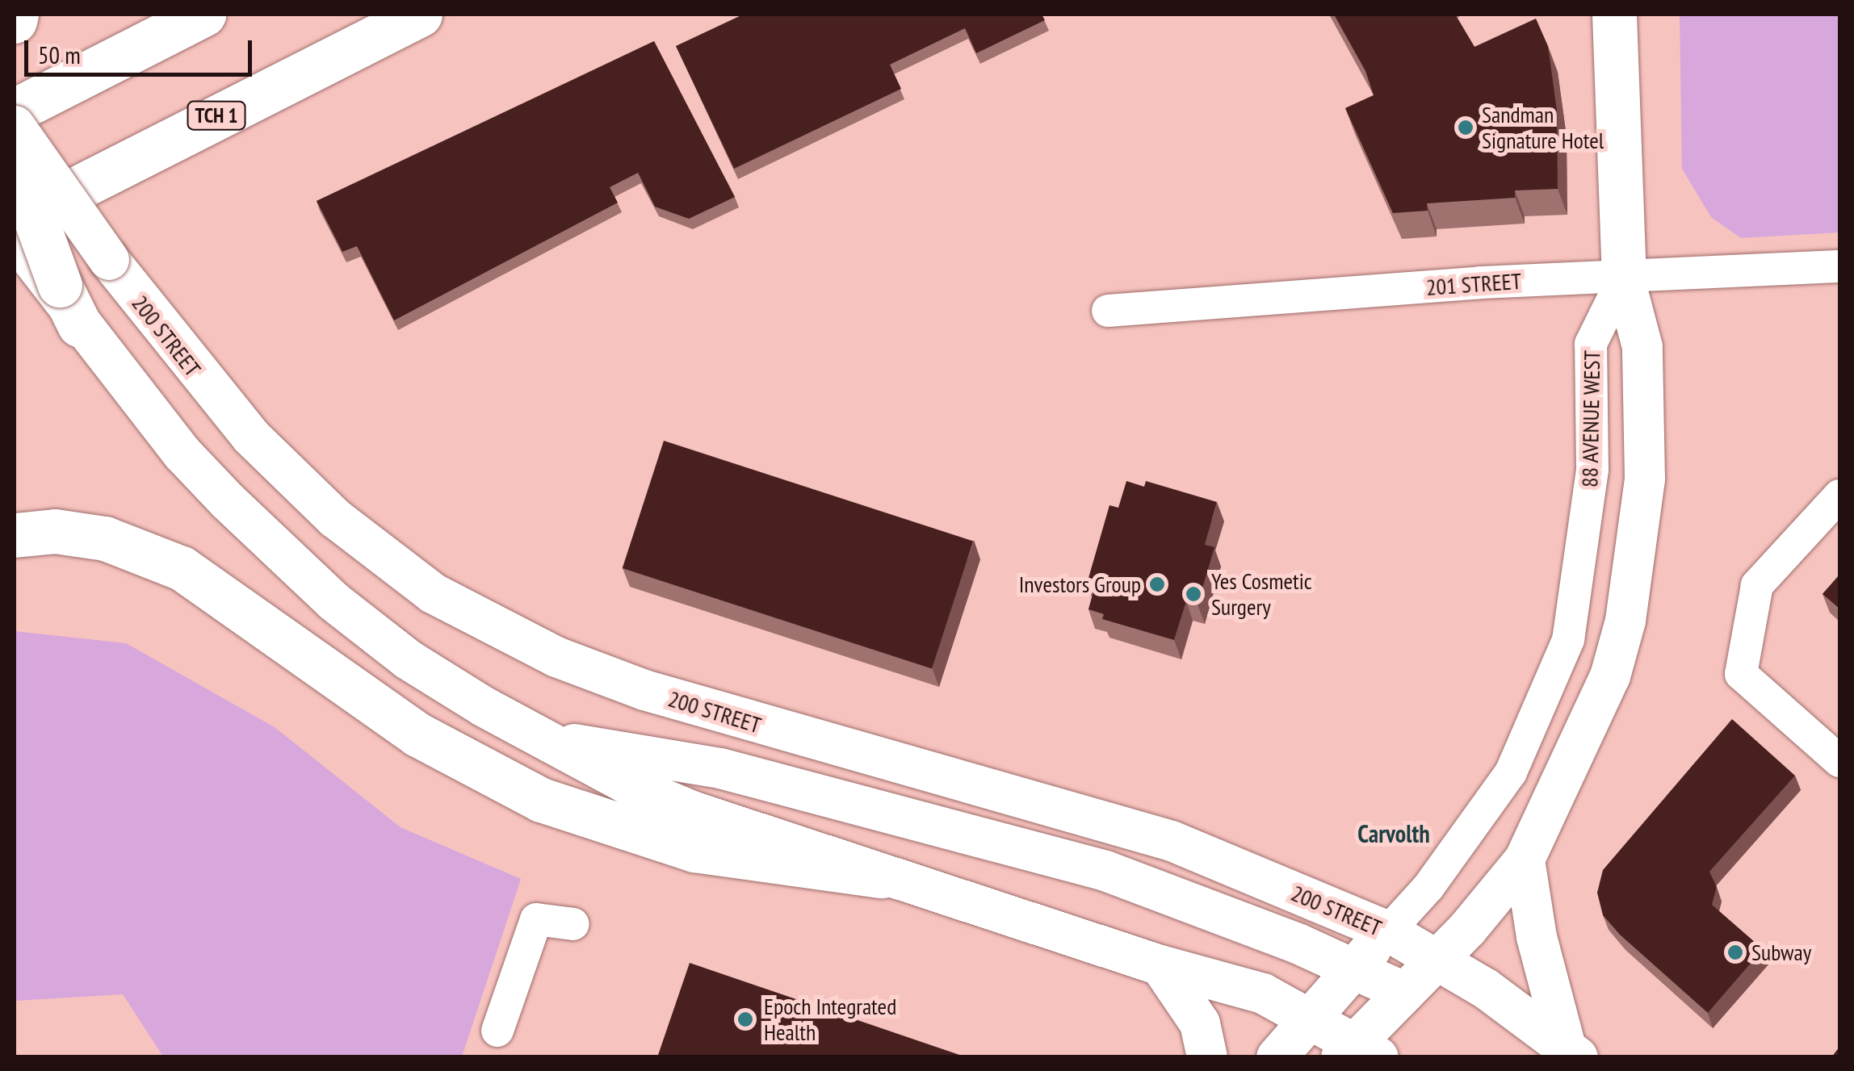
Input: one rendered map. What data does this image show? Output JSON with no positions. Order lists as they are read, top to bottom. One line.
{"streets":{"highway":["TCH 1"],"main road":["200 STREET","88 AVENUE WEST"],"street":["201 STREET"]},"crossings":[["201 STREET","88 AVENUE WEST"],["200 STREET","88 AVENUE WEST"]],"districts":["Carvolth"],"places":["Sandman Signature Hotel","Investors Group","Yes Cosmetic Surgery","Subway","Epoch Integrated Health"],"scale_bar":"50 m"}
